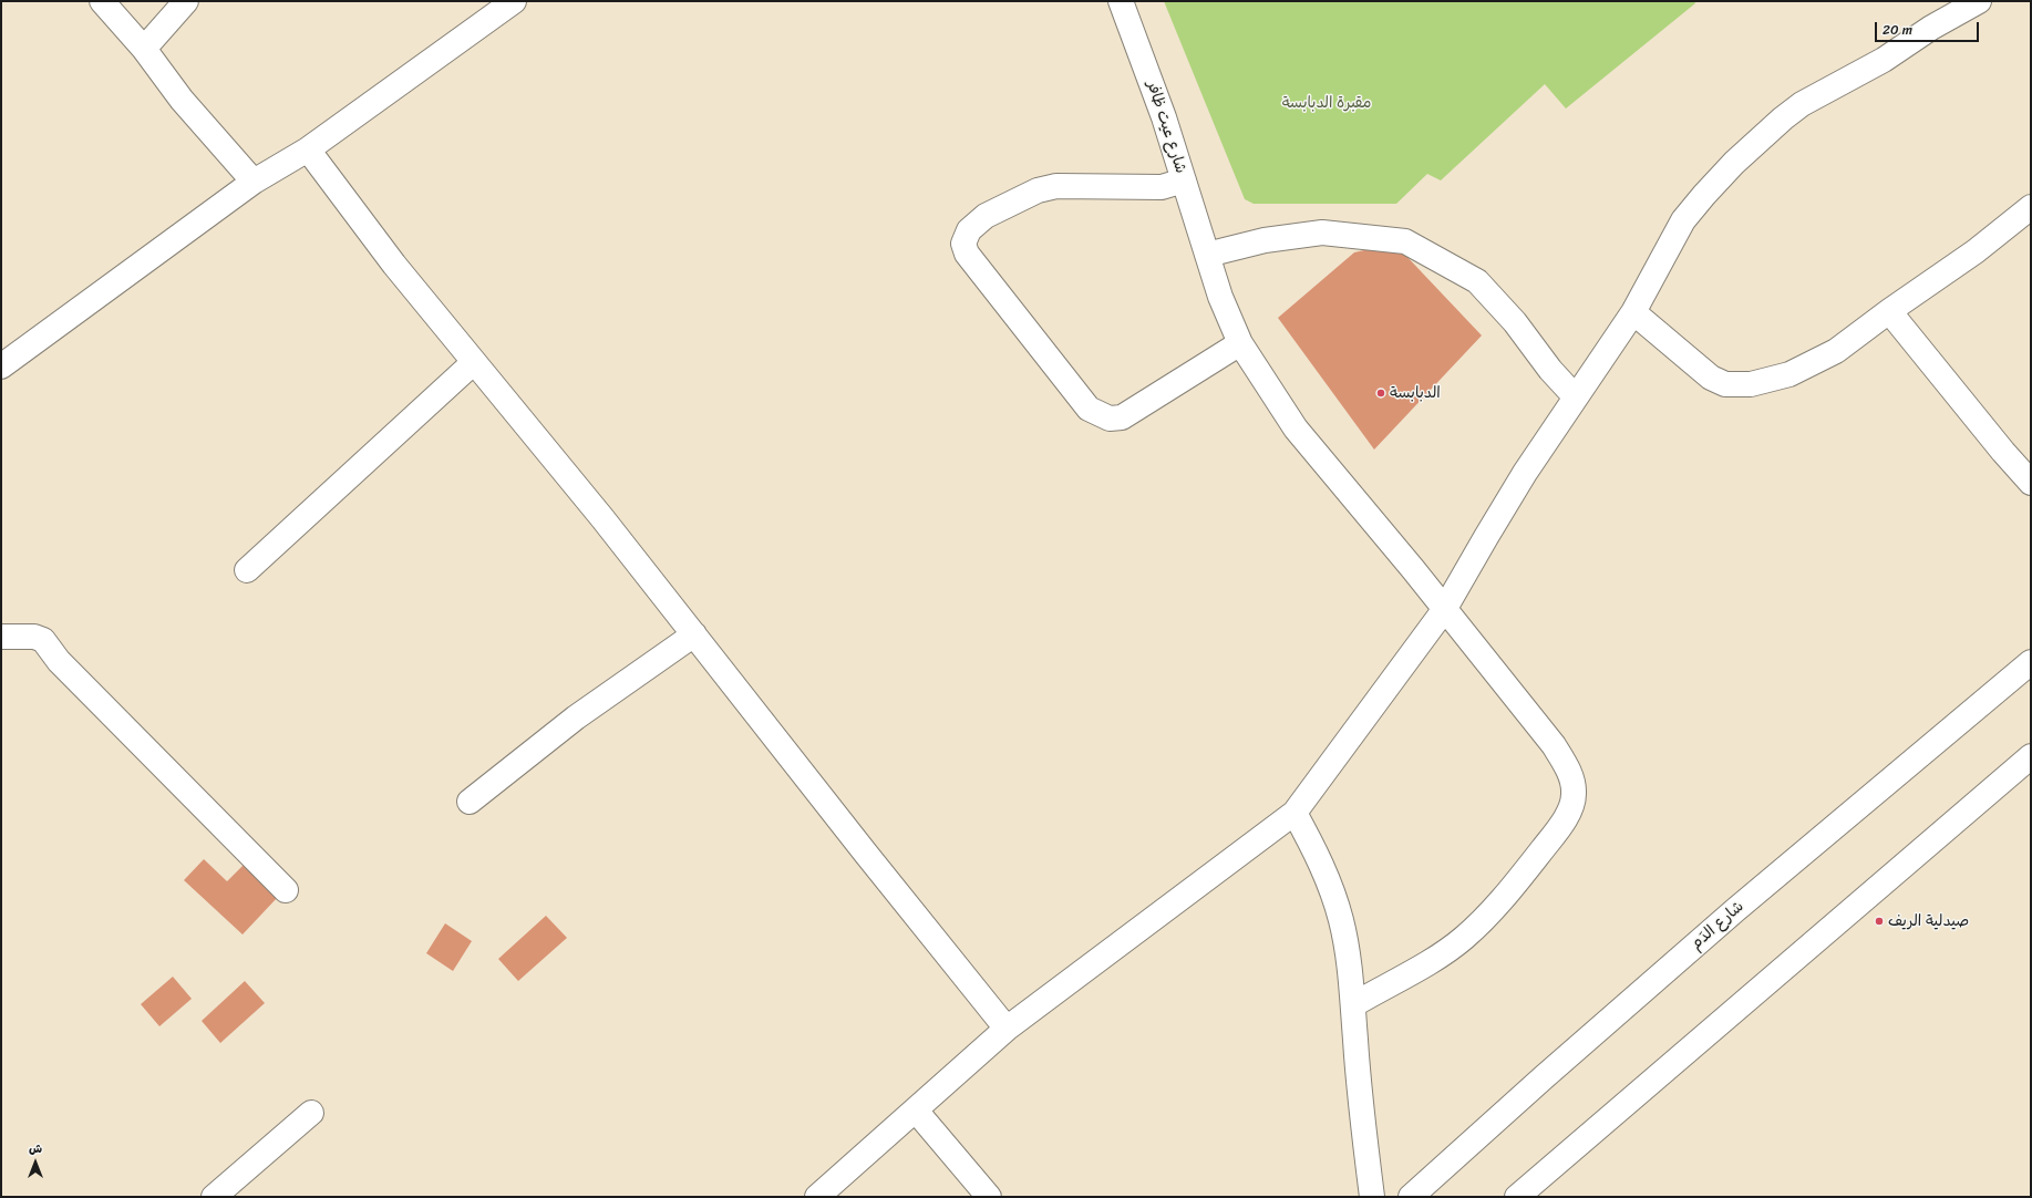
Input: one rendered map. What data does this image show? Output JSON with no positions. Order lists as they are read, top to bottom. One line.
{"streets":{"street":["شارع عيت ظافر","شارع الدَم"]},"parks":["مقبرة الدبابسة"],"places":["الدبابسة","صيدلية الريف"],"scale_bar":"20 m","north":"top"}
